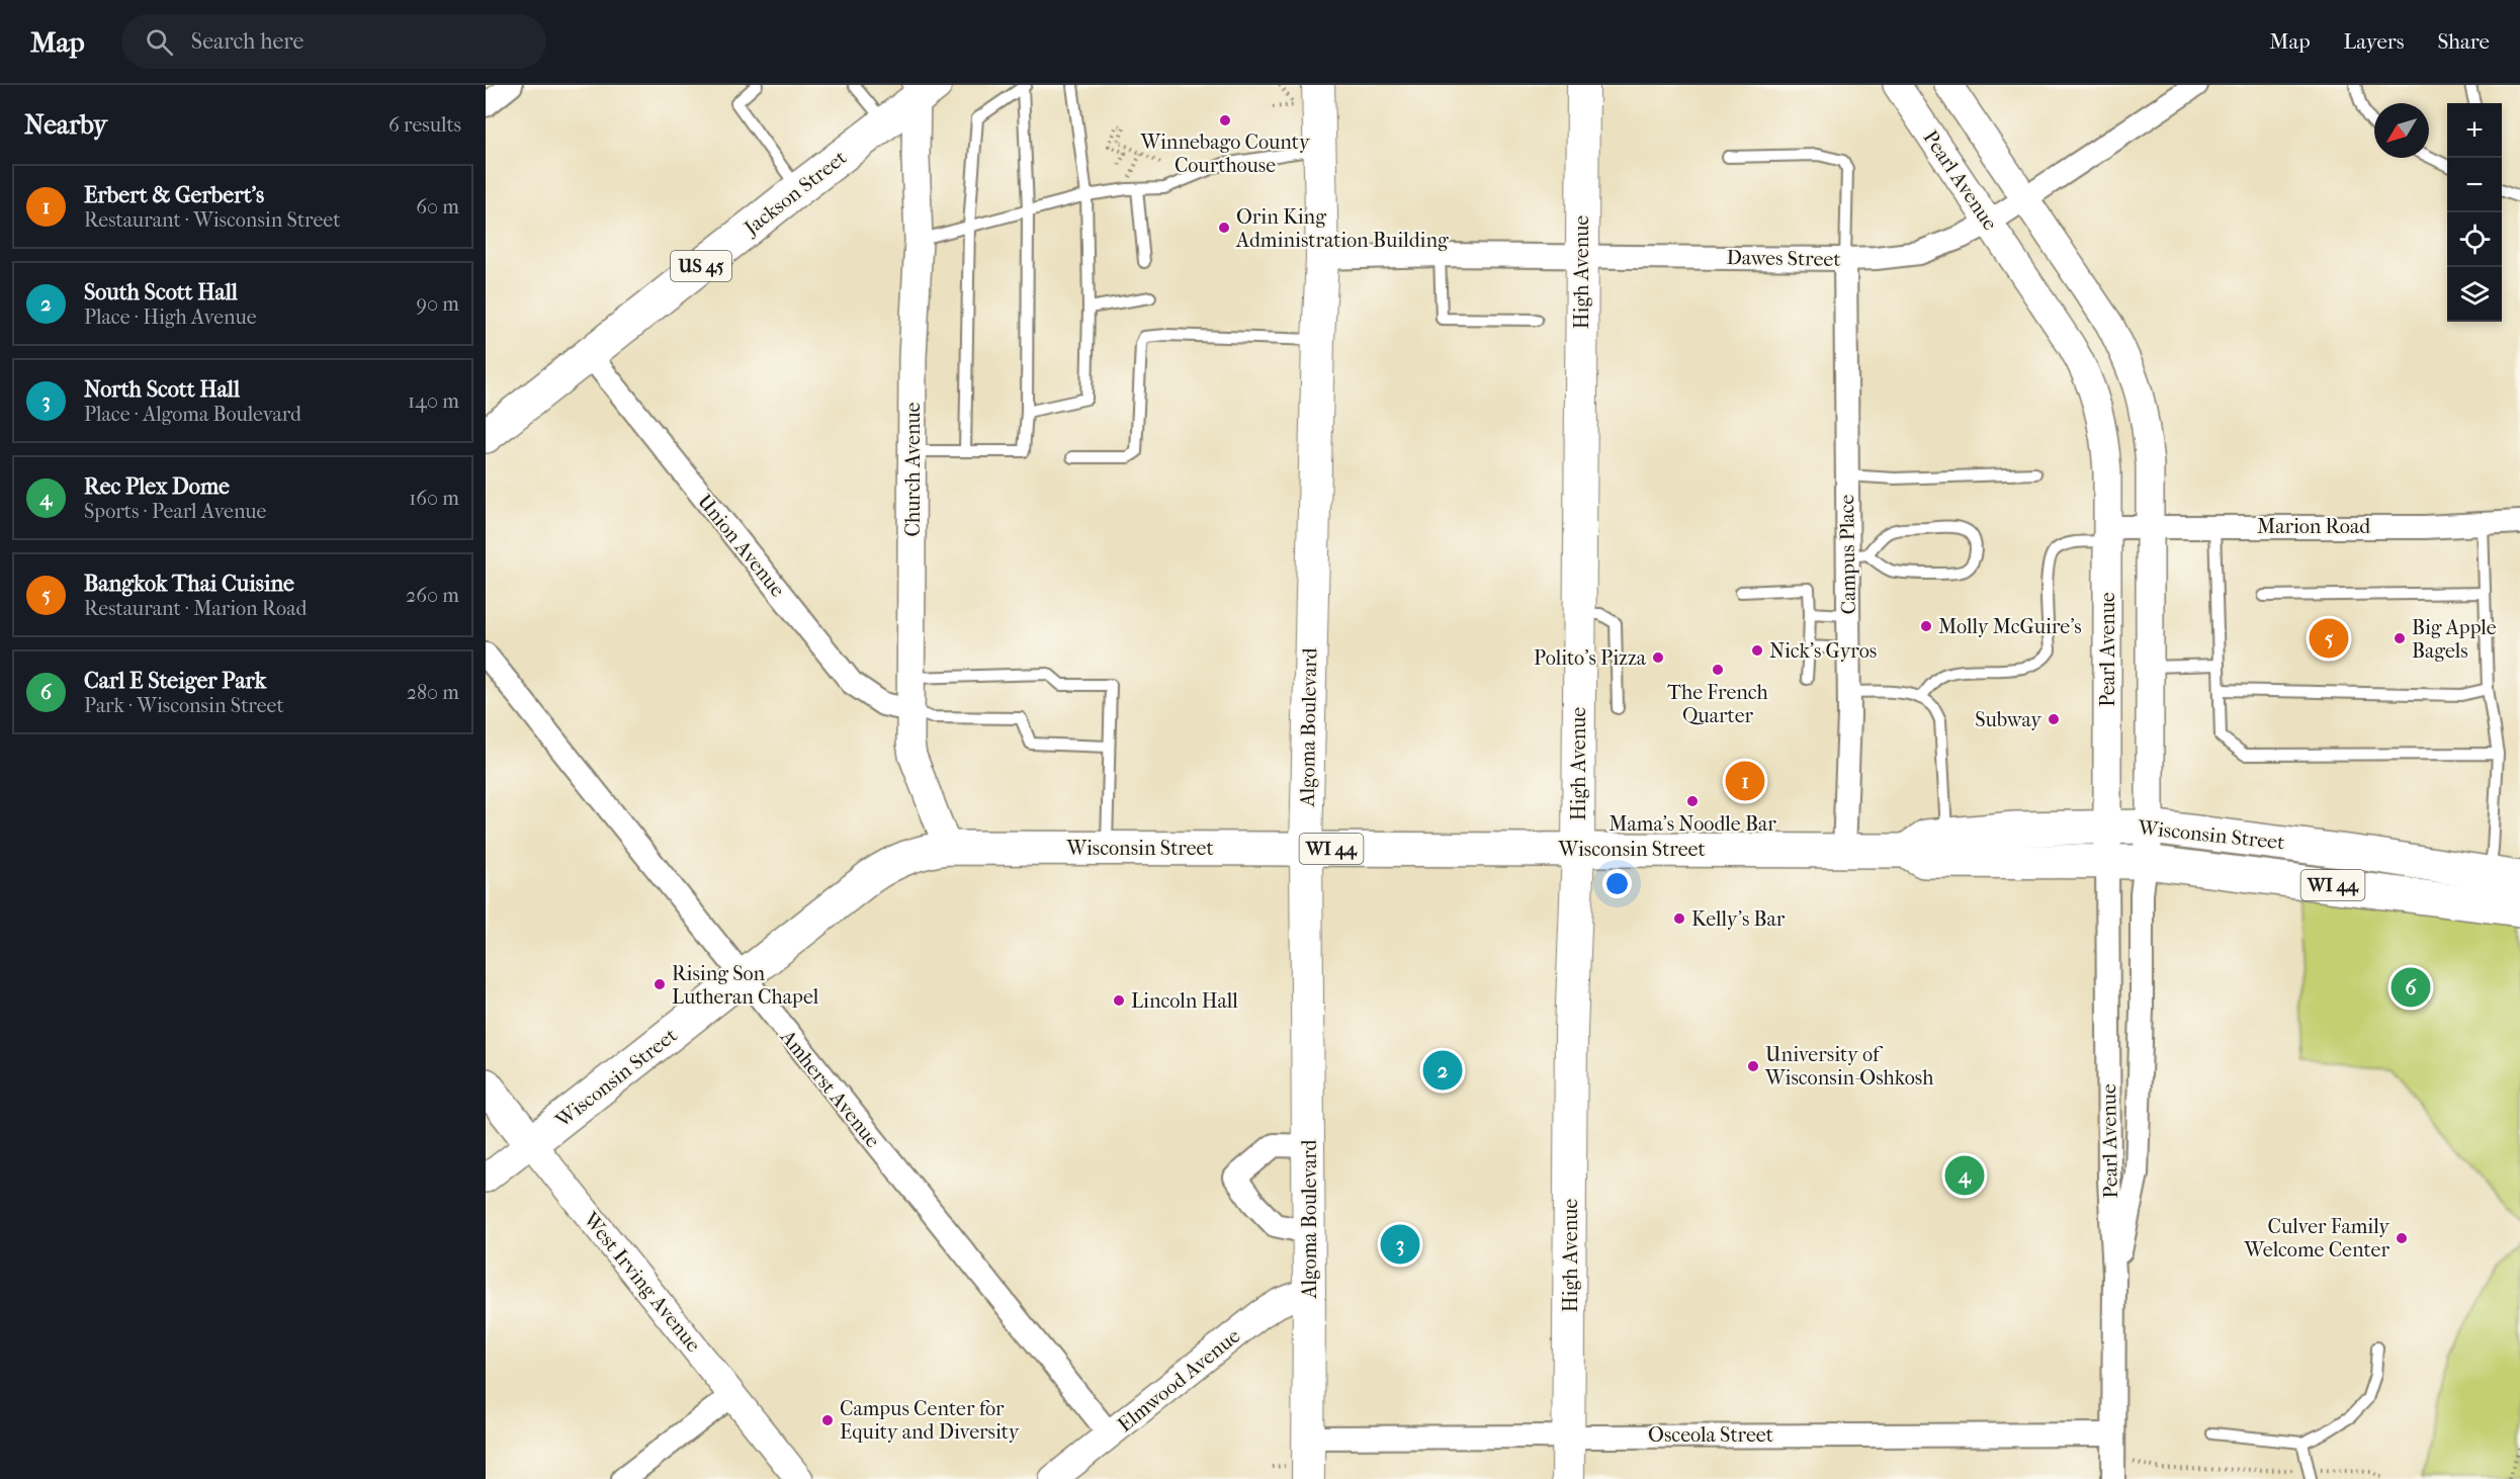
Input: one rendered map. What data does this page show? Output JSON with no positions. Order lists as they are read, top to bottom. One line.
{"streets":{"main road":["Jackson Street","US 45","High Avenue","Algoma Boulevard","Wisconsin Street","WI 44","West Irving Avenue"],"street":["Pearl Avenue","Dawes Street","Church Avenue","Marion Road","Union Avenue","Campus Place","Amherst Avenue","Elmwood Avenue","Osceola Street"]},"crossings":[["Pearl Avenue","Dawes Street"],["Pearl Avenue","Marion Road"],["Pearl Avenue","Wisconsin Street"],["Pearl Avenue","Osceola Street"],["Jackson Street","Church Avenue"],["Jackson Street","Union Avenue"],["Dawes Street","High Avenue"],["Dawes Street","Campus Place"],["Dawes Street","Algoma Boulevard"],["High Avenue","Wisconsin Street"],["High Avenue","Osceola Street"],["Church Avenue","Union Avenue"],["Church Avenue","Wisconsin Street"],["Campus Place","Wisconsin Street"],["Algoma Boulevard","Wisconsin Street"],["Algoma Boulevard","Elmwood Avenue"],["Algoma Boulevard","Osceola Street"],["Wisconsin Street","Amherst Avenue"],["Wisconsin Street","West Irving Avenue"],["Amherst Avenue","Elmwood Avenue"]],"places":["Winnebago County Courthouse","Orin King Administration Building","Molly McGuire's","Big Apple Bagels","Nick's Gyros","Polito's Pizza","The French Quarter","Subway","Mama's Noodle Bar","Kelly's Bar","Rising Son Lutheran Chapel","Lincoln Hall","University of Wisconsin-Oshkosh","Culver Family Welcome Center","Campus Center for Equity and Diversity"],"north":"bottom left","page":{"header":"Map","search":"Search here","nav":["Map","Layers","Share"],"heading":["Nearby","6 results"],"map_buttons":["+","−"],"list":[{"mark":"1","name":"Erbert & Gerbert's","note":"Restaurant · Wisconsin Street","value":"60 m"},{"mark":"2","name":"South Scott Hall","note":"Place · High Avenue","value":"90 m"},{"mark":"3","name":"North Scott Hall","note":"Place · Algoma Boulevard","value":"140 m"},{"mark":"4","name":"Rec Plex Dome","note":"Sports · Pearl Avenue","value":"160 m"},{"mark":"5","name":"Bangkok Thai Cuisine","note":"Restaurant · Marion Road","value":"260 m"},{"mark":"6","name":"Carl E Steiger Park","note":"Park · Wisconsin Street","value":"280 m"}],"pins":["5","1","6","2","4","3"]}}
